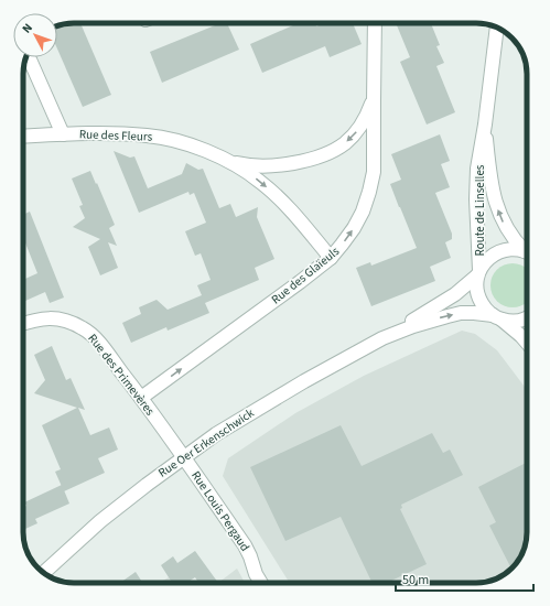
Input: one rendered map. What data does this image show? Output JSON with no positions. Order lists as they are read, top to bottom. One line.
{"streets":{"street":["Rue des Fleurs","Route de Linselles","Rue des Glaïeuls","Rue des Primevères","Rue Oer Erkenschwick","Rue Louis Pergaud"]},"crossings":[["Rue des Fleurs","Rue des Glaïeuls"],["Route de Linselles","Rue Oer Erkenschwick"],["Rue des Glaïeuls","Rue des Primevères"],["Rue des Primevères","Rue Oer Erkenschwick"],["Rue des Primevères","Rue Louis Pergaud"],["Rue Oer Erkenschwick","Rue Louis Pergaud"]],"one_way":["Rue des Fleurs","Rue des Glaïeuls"],"scale_bar":"50 m","north":"top left"}
